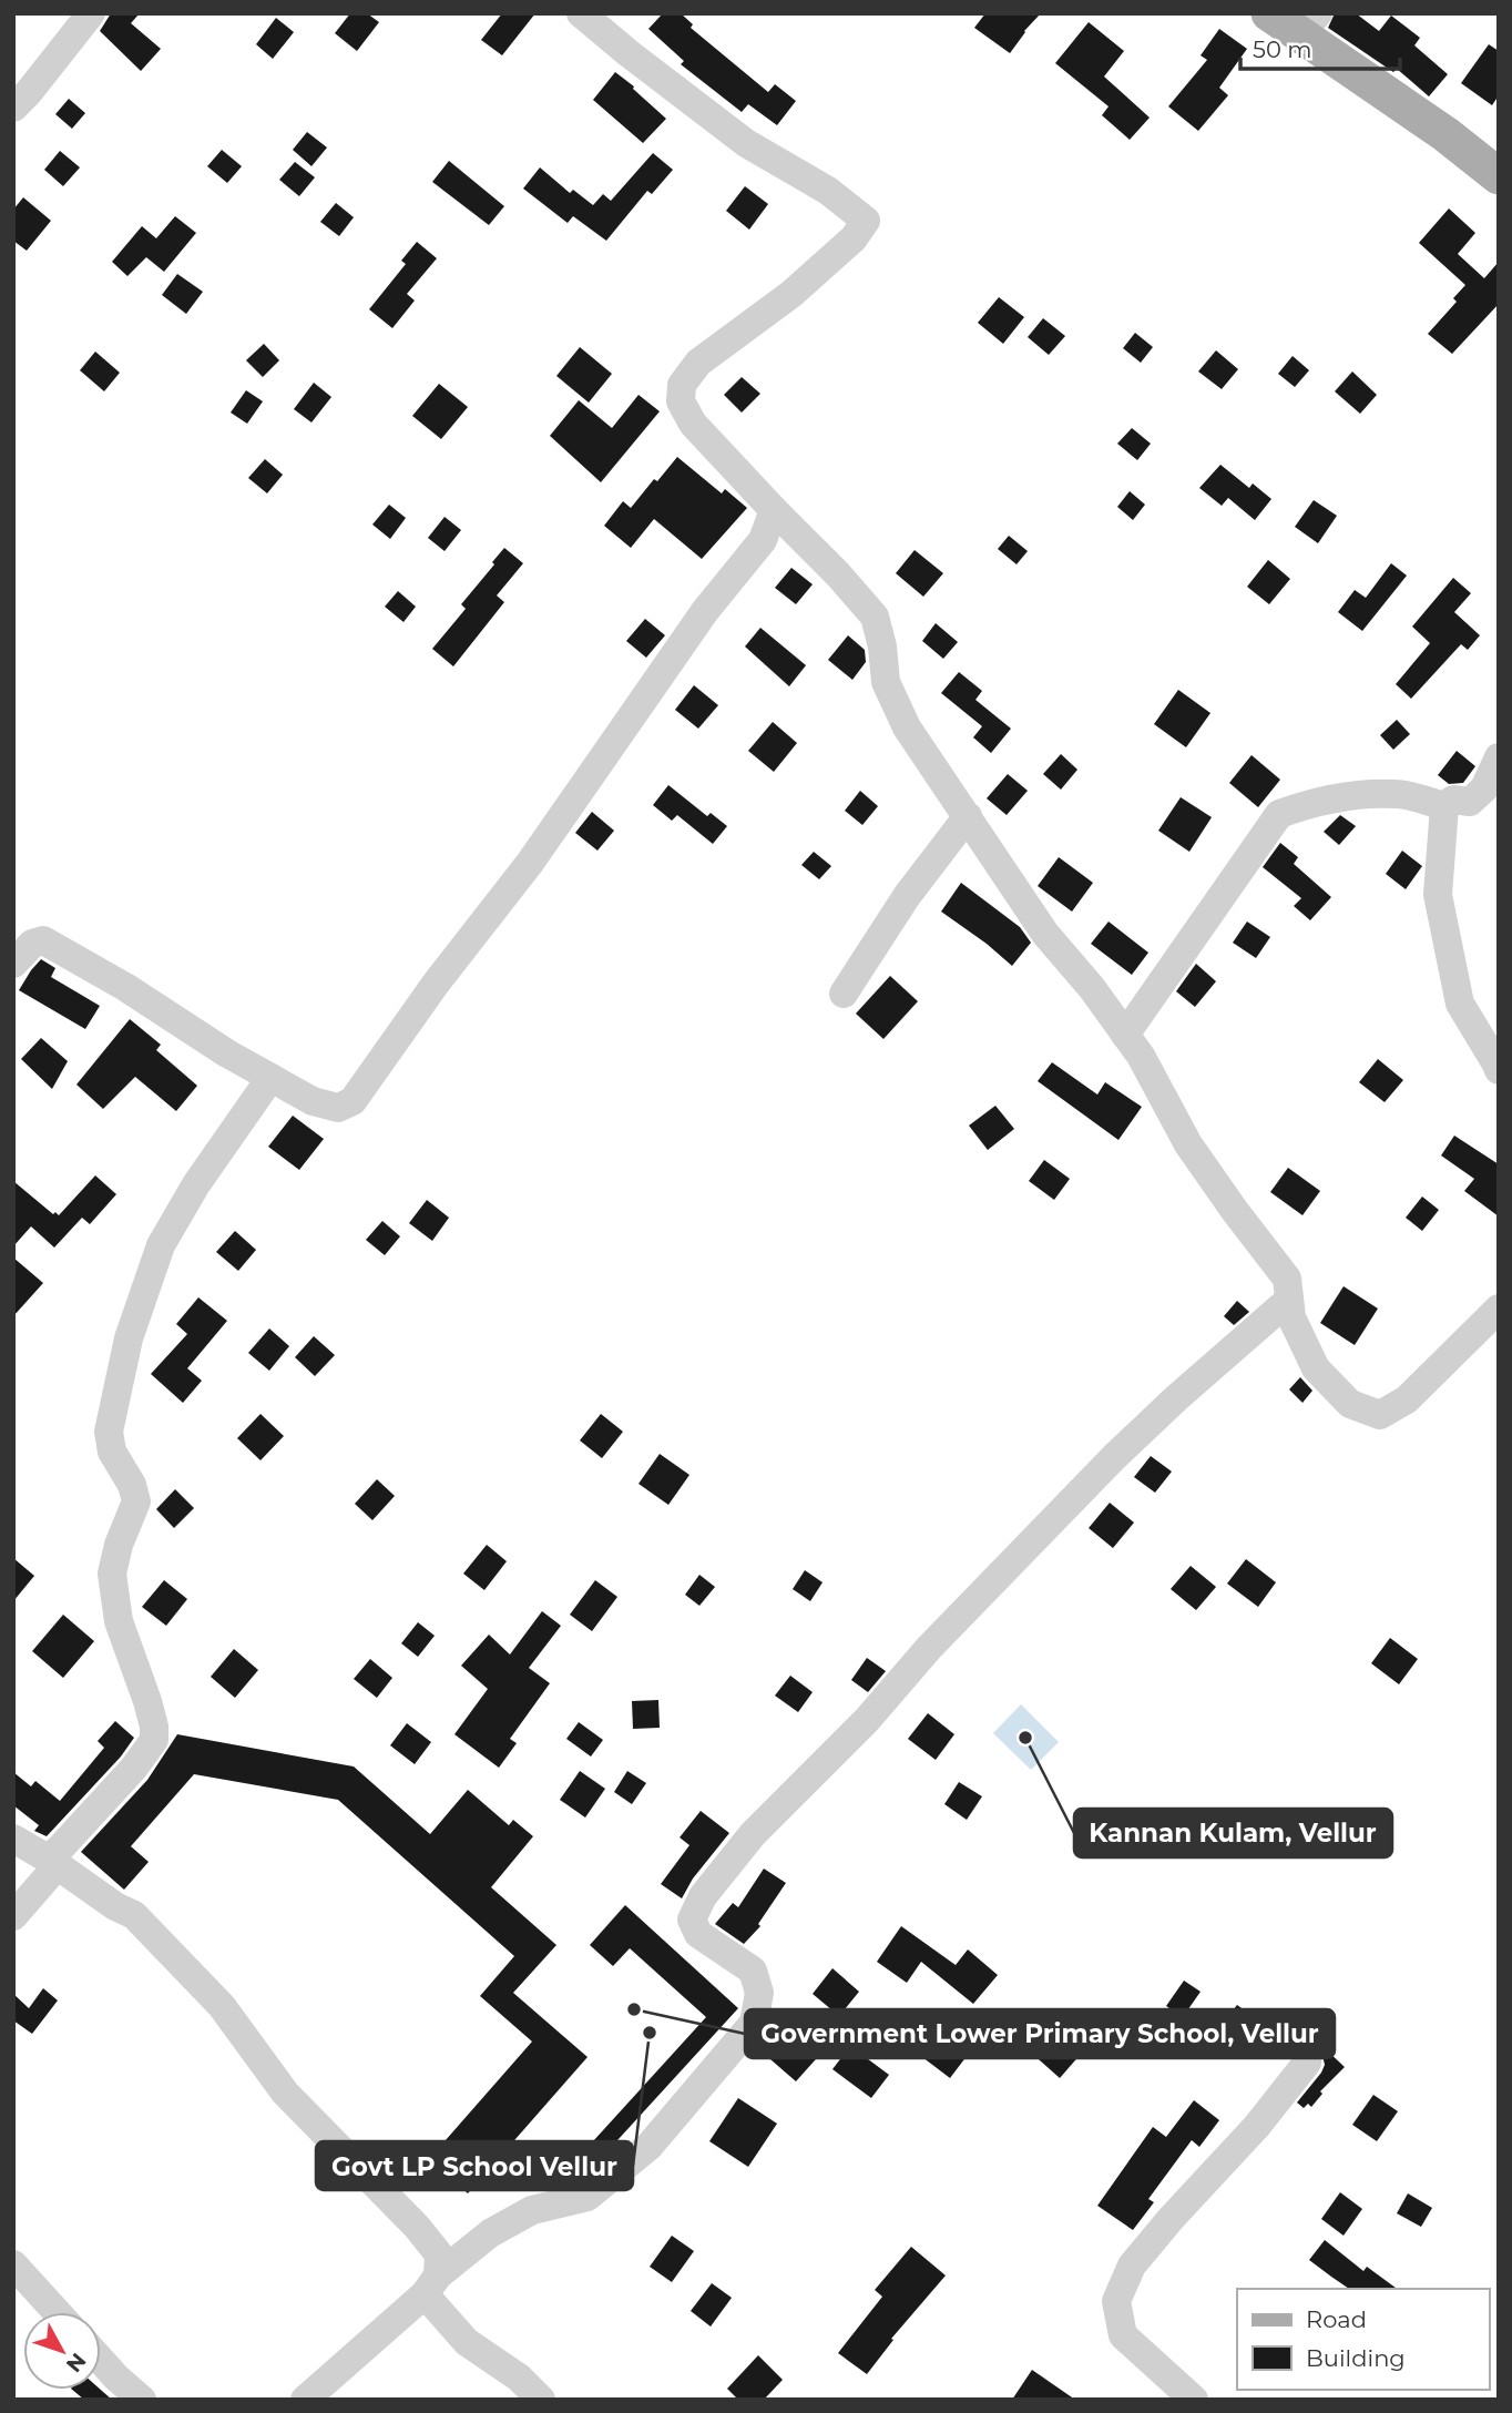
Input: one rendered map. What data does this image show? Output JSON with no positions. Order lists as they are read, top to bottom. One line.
{"places":["Kannan Kulam, Vellur","Government Lower Primary School, Vellur","Govt LP School Vellur"],"legend":["Road","Building"],"scale_bar":"50 m","north":"bottom right"}
